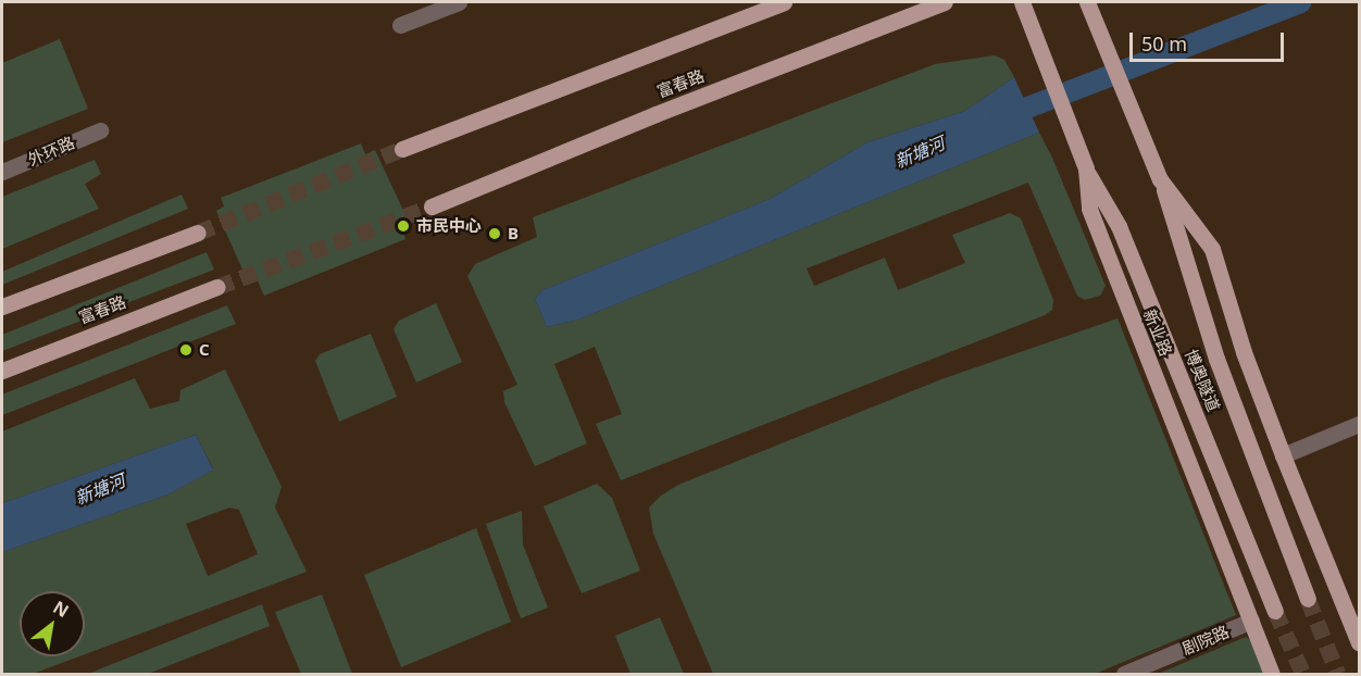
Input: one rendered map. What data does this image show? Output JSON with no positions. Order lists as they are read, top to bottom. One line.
{"streets":{"main road":["富春路","新业路","博奥隧道"],"street":["外环路","剧院路"]},"crossings":[["新业路","博奥隧道"],["新业路","剧院路"]],"water":["新塘河"],"places":["市民中心","B","C"],"scale_bar":"50 m","north":"top right"}
